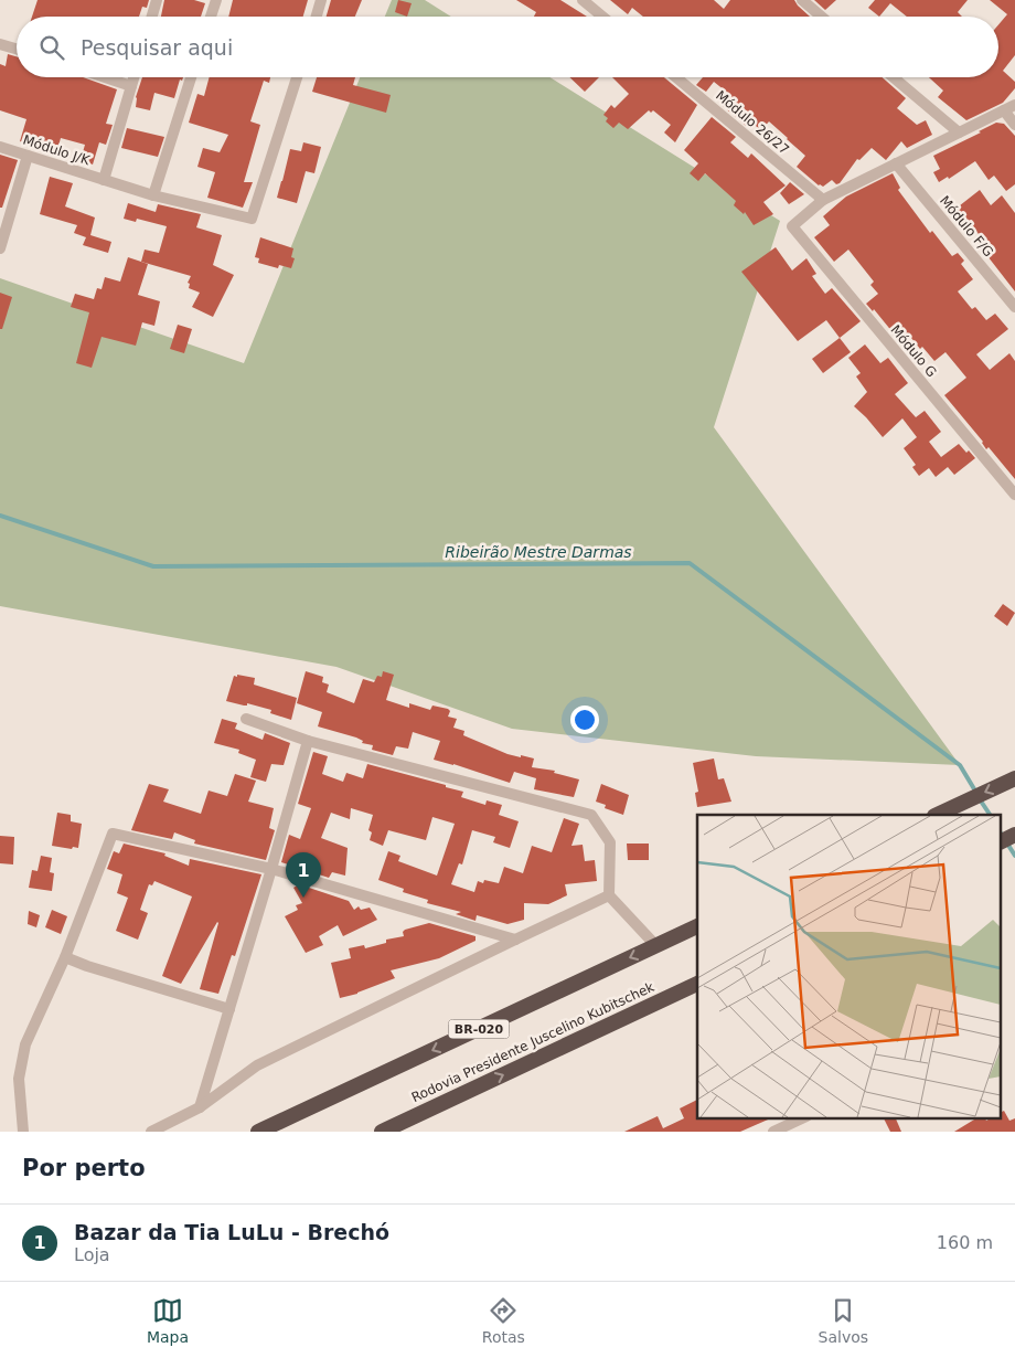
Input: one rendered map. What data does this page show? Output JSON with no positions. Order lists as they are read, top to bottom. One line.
{"streets":{"highway":["BR-020","Rodovia Presidente Juscelino Kubitschek"],"street":["Módulo 26/27","Módulo J/K","Módulo F/G","Módulo G"]},"crossings":[["Módulo 26/27","Módulo G"]],"water":["Ribeirão Mestre Darmas"],"page":{"search":"Pesquisar aqui","pins":"1","heading":"Por perto","list":[{"mark":"1","name":"Bazar da Tia LuLu - Brechó","note":"Loja","value":"160 m"}],"nav":["Mapa","Rotas","Salvos"]}}
